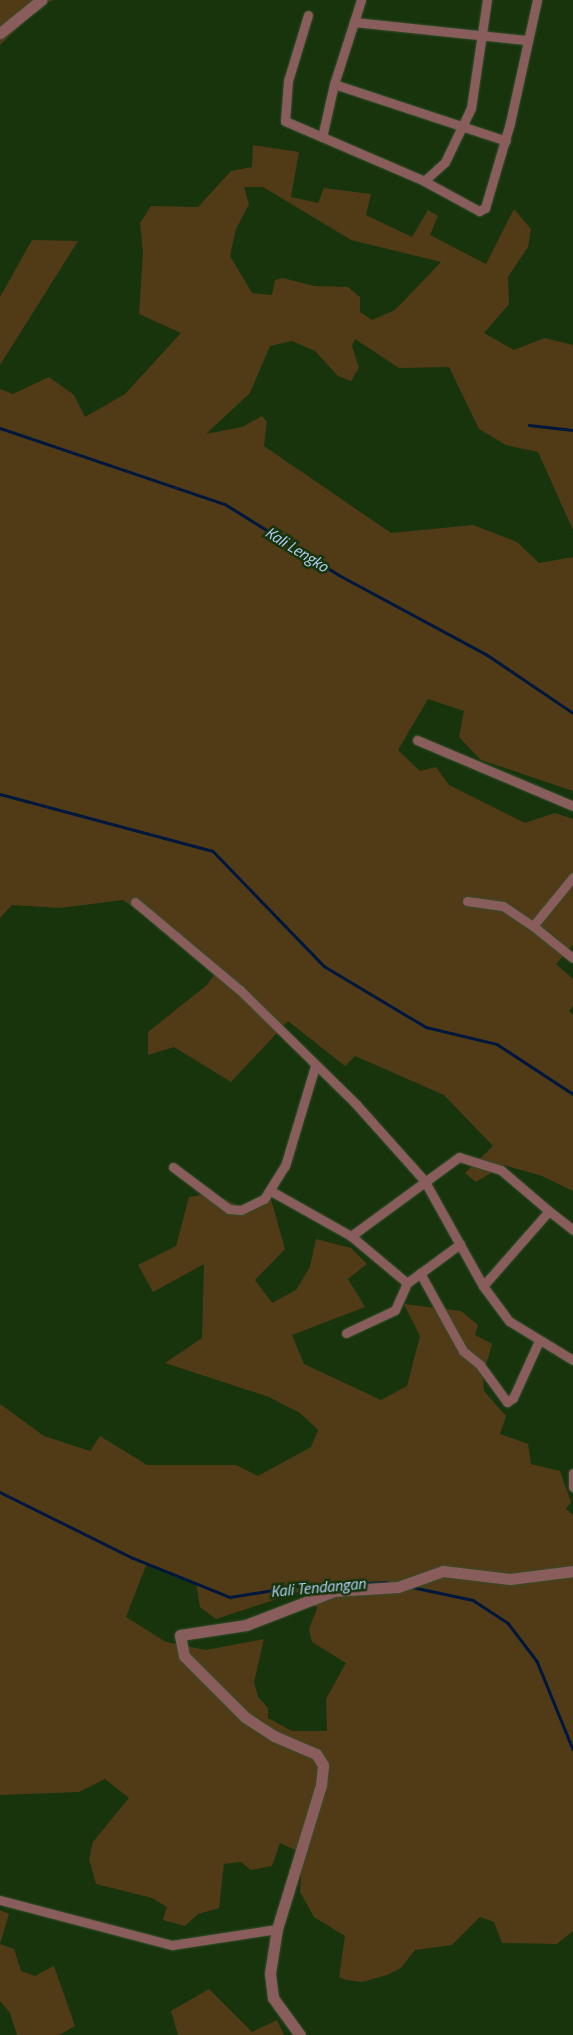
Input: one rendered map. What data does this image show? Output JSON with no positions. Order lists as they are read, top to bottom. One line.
{"water":["Kali Lengko","Kali Tendangan"]}
